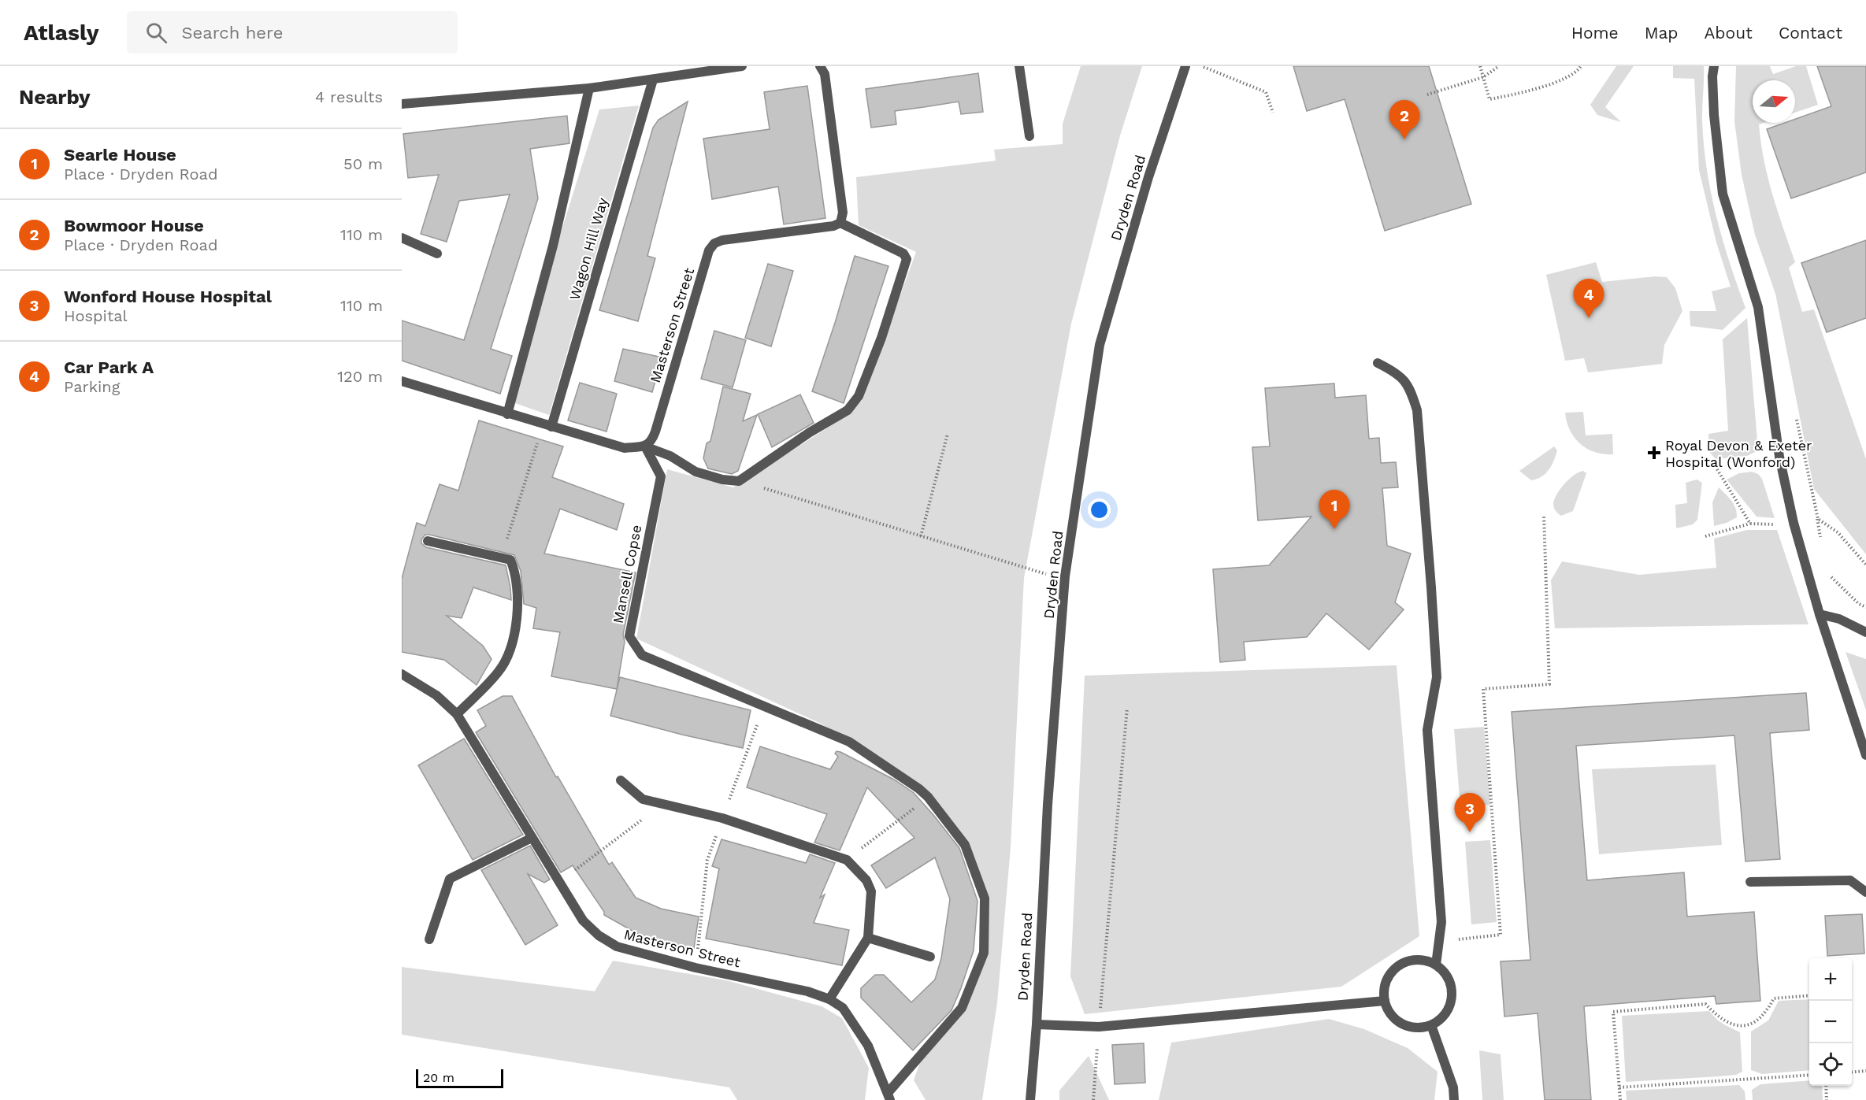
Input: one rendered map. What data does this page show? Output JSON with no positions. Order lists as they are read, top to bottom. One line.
{"streets":{"street":["Dryden Road","Wagon Hill Way","Masterson Street","Mansell Copse"]},"crossings":[["Masterson Street","Mansell Copse"]],"places":{"health":["Royal Devon & Exeter Hospital (Wonford)"]},"scale_bar":"20 m","north":"right","page":{"header":"Atlasly","search":"Search here","nav":["Home","Map","About","Contact"],"heading":["Nearby","4 results"],"pins":["2","4","1","3"],"list":[{"mark":"1","name":"Searle House","note":"Place · Dryden Road","value":"50 m"},{"mark":"2","name":"Bowmoor House","note":"Place · Dryden Road","value":"110 m"},{"mark":"3","name":"Wonford House Hospital","note":"Hospital","value":"110 m"},{"mark":"4","name":"Car Park A","note":"Parking","value":"120 m"}],"map_buttons":["+","−"],"scale":"20 m"}}
